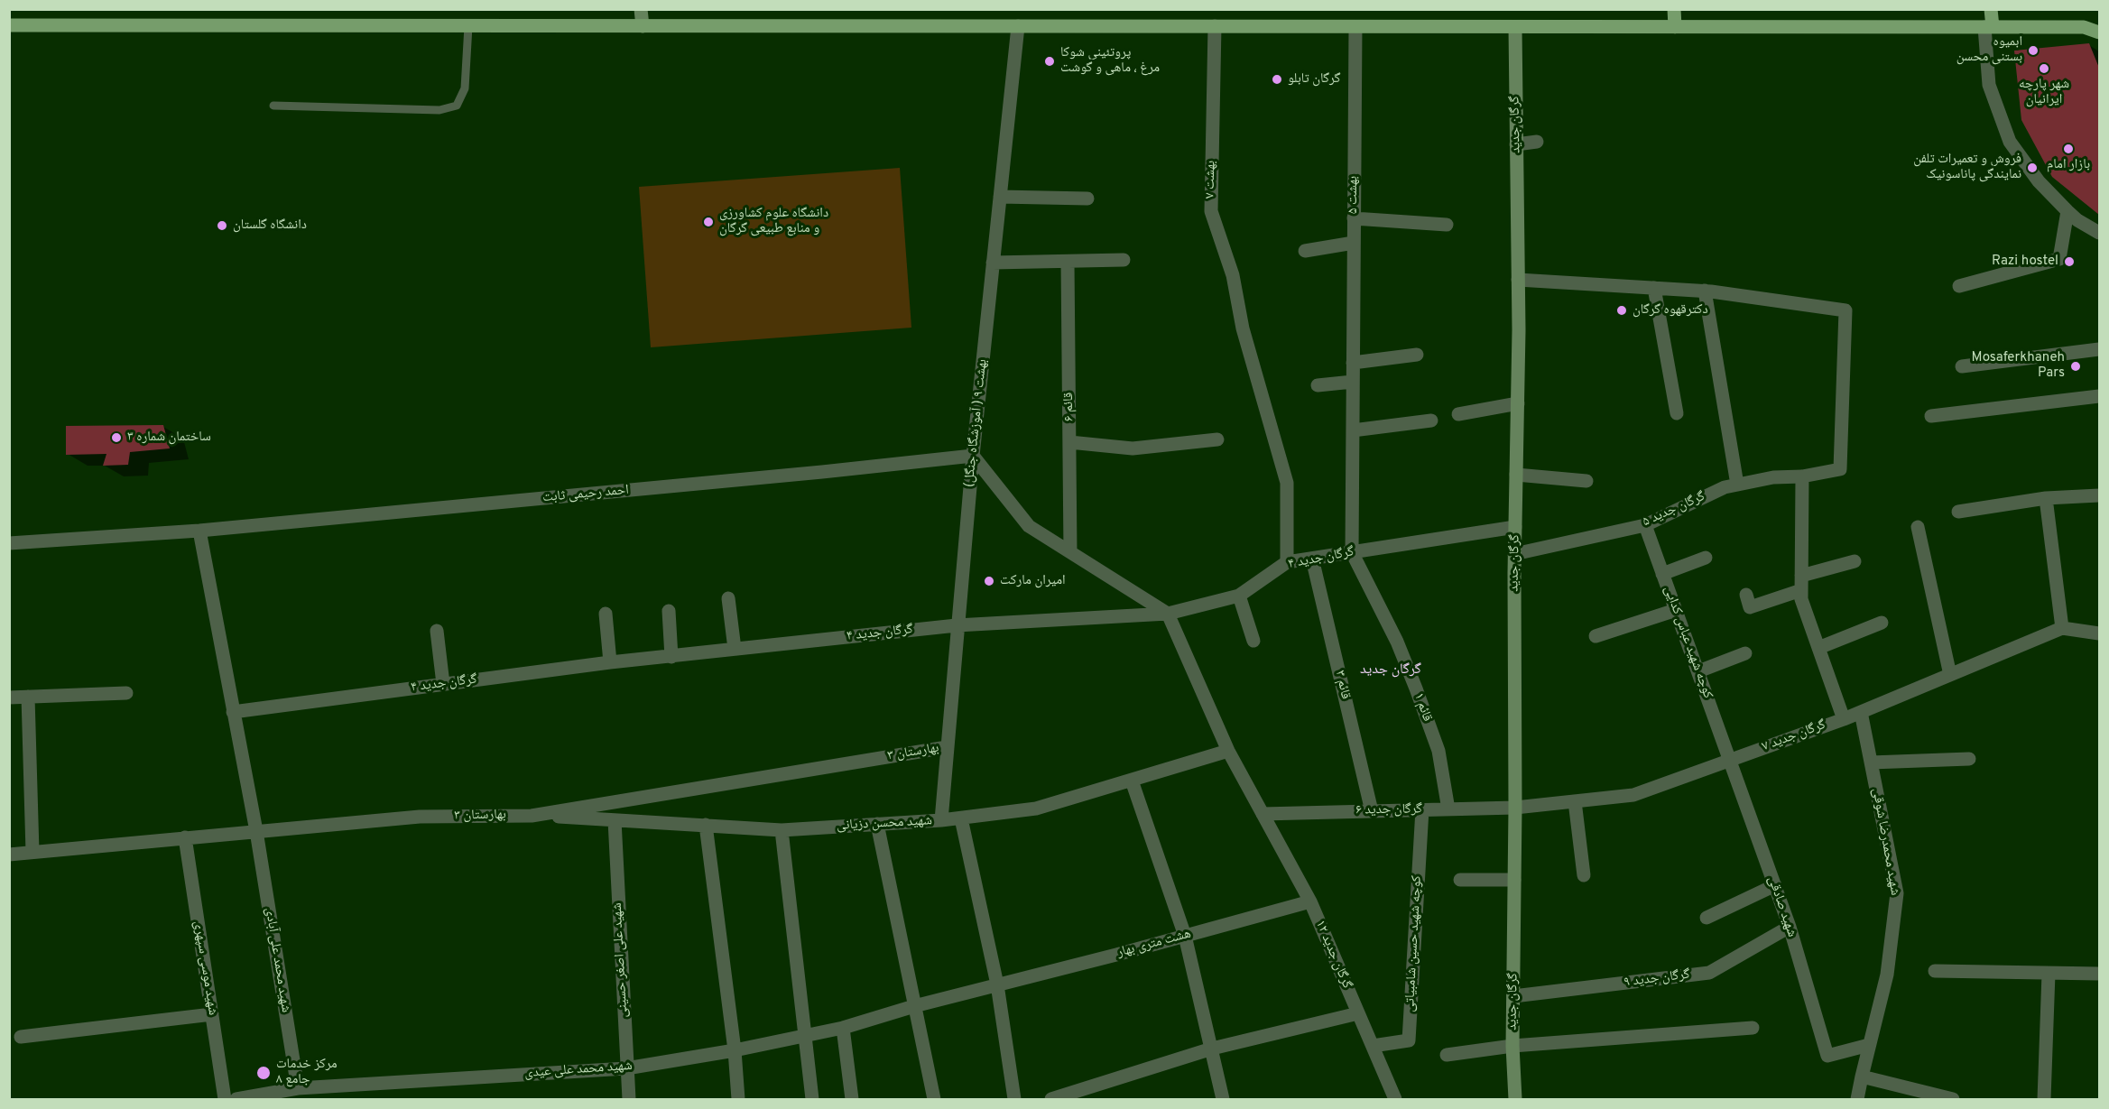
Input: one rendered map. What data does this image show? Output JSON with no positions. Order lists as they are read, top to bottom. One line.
{"streets":{"main road":["گرگان جدید"],"street":["بهشت ۷","بهشت ۵","قائم ۶","بهشت ۹ ( آموزشگاه جنگل)","احمد رحیمی ثابت","گرگان جدید ۵","گرگان جدید ۴","کوچه شهید عباس کدایی","۳ قائم","۱ قائم","گرگان جدید ۷","بهارستان ۳","گرگان جدید ۶","شهید محسن دزیانی","شهید محمدرضا شوقی","شهید صادقی","هشت متری بهار","کوچه شهید حسین شامبیاتی","گرگان جدید ۱۲","شهید محمد علی آبادی","شهید علی اصغر حسینی","شهید موسی سپهری","گرگان جدید ۹","شهید محمد علی عیدی"]},"crossings":[["گرگان جدید","گرگان جدید ۵"],["گرگان جدید","گرگان جدید ۴"],["گرگان جدید","گرگان جدید ۷"],["گرگان جدید","گرگان جدید ۶"],["گرگان جدید","گرگان جدید ۹"],["بهشت ۷","گرگان جدید ۴"],["بهشت ۵","گرگان جدید ۴"],["بهشت ۵","۱ قائم"],["بهشت ۹ ( آموزشگاه جنگل)","احمد رحیمی ثابت"],["بهشت ۹ ( آموزشگاه جنگل)","گرگان جدید ۴"],["بهشت ۹ ( آموزشگاه جنگل)","بهارستان ۳"],["بهشت ۹ ( آموزشگاه جنگل)","شهید محسن دزیانی"],["احمد رحیمی ثابت","شهید محمد علی آبادی"],["گرگان جدید ۵","کوچه شهید عباس کدایی"],["گرگان جدید ۴","۳ قائم"],["گرگان جدید ۴","۱ قائم"],["گرگان جدید ۴","گرگان جدید ۱۲"],["گرگان جدید ۴","شهید محمد علی آبادی"],["کوچه شهید عباس کدایی","گرگان جدید ۷"],["کوچه شهید عباس کدایی","شهید صادقی"],["۳ قائم","گرگان جدید ۶"],["۱ قائم","گرگان جدید ۶"],["گرگان جدید ۷","گرگان جدید ۶"],["گرگان جدید ۷","شهید محمدرضا شوقی"],["گرگان جدید ۷","شهید صادقی"],["بهارستان ۳","شهید محسن دزیانی"],["بهارستان ۳","شهید محمد علی آبادی"],["بهارستان ۳","شهید موسی سپهری"],["گرگان جدید ۶","کوچه شهید حسین شامبیاتی"],["گرگان جدید ۶","گرگان جدید ۱۲"],["شهید محسن دزیانی","گرگان جدید ۱۲"],["شهید محسن دزیانی","شهید علی اصغر حسینی"],["شهید محمدرضا شوقی","شهید صادقی"],["شهید صادقی","گرگان جدید ۹"],["هشت متری بهار","گرگان جدید ۱۲"],["هشت متری بهار","شهید محمد علی عیدی"],["کوچه شهید حسین شامبیاتی","گرگان جدید ۱۲"],["شهید محمد علی آبادی","شهید محمد علی عیدی"],["شهید علی اصغر حسینی","شهید محمد علی عیدی"]],"districts":["گرگان جدید"],"places":["ابمیوه بستنی محسن","پروتئینی شوکا مرغ‌ ، ماهی و گوشت","شهر پارچه ایرانیان","گرگان تابلو","بازار امام","فروش و تعمیرات تلفن نمایندگی پاناسونیک","دانشگاه علوم کشاورزی و منابع طبیعی گرگان","دانشگاه گلستان","Razi hostel","دکترقهوه گرگان","Mosaferkhaneh Pars","ساختمان شماره ۳","امیران مارکت","مرکز خدمات جامع ۸"]}
